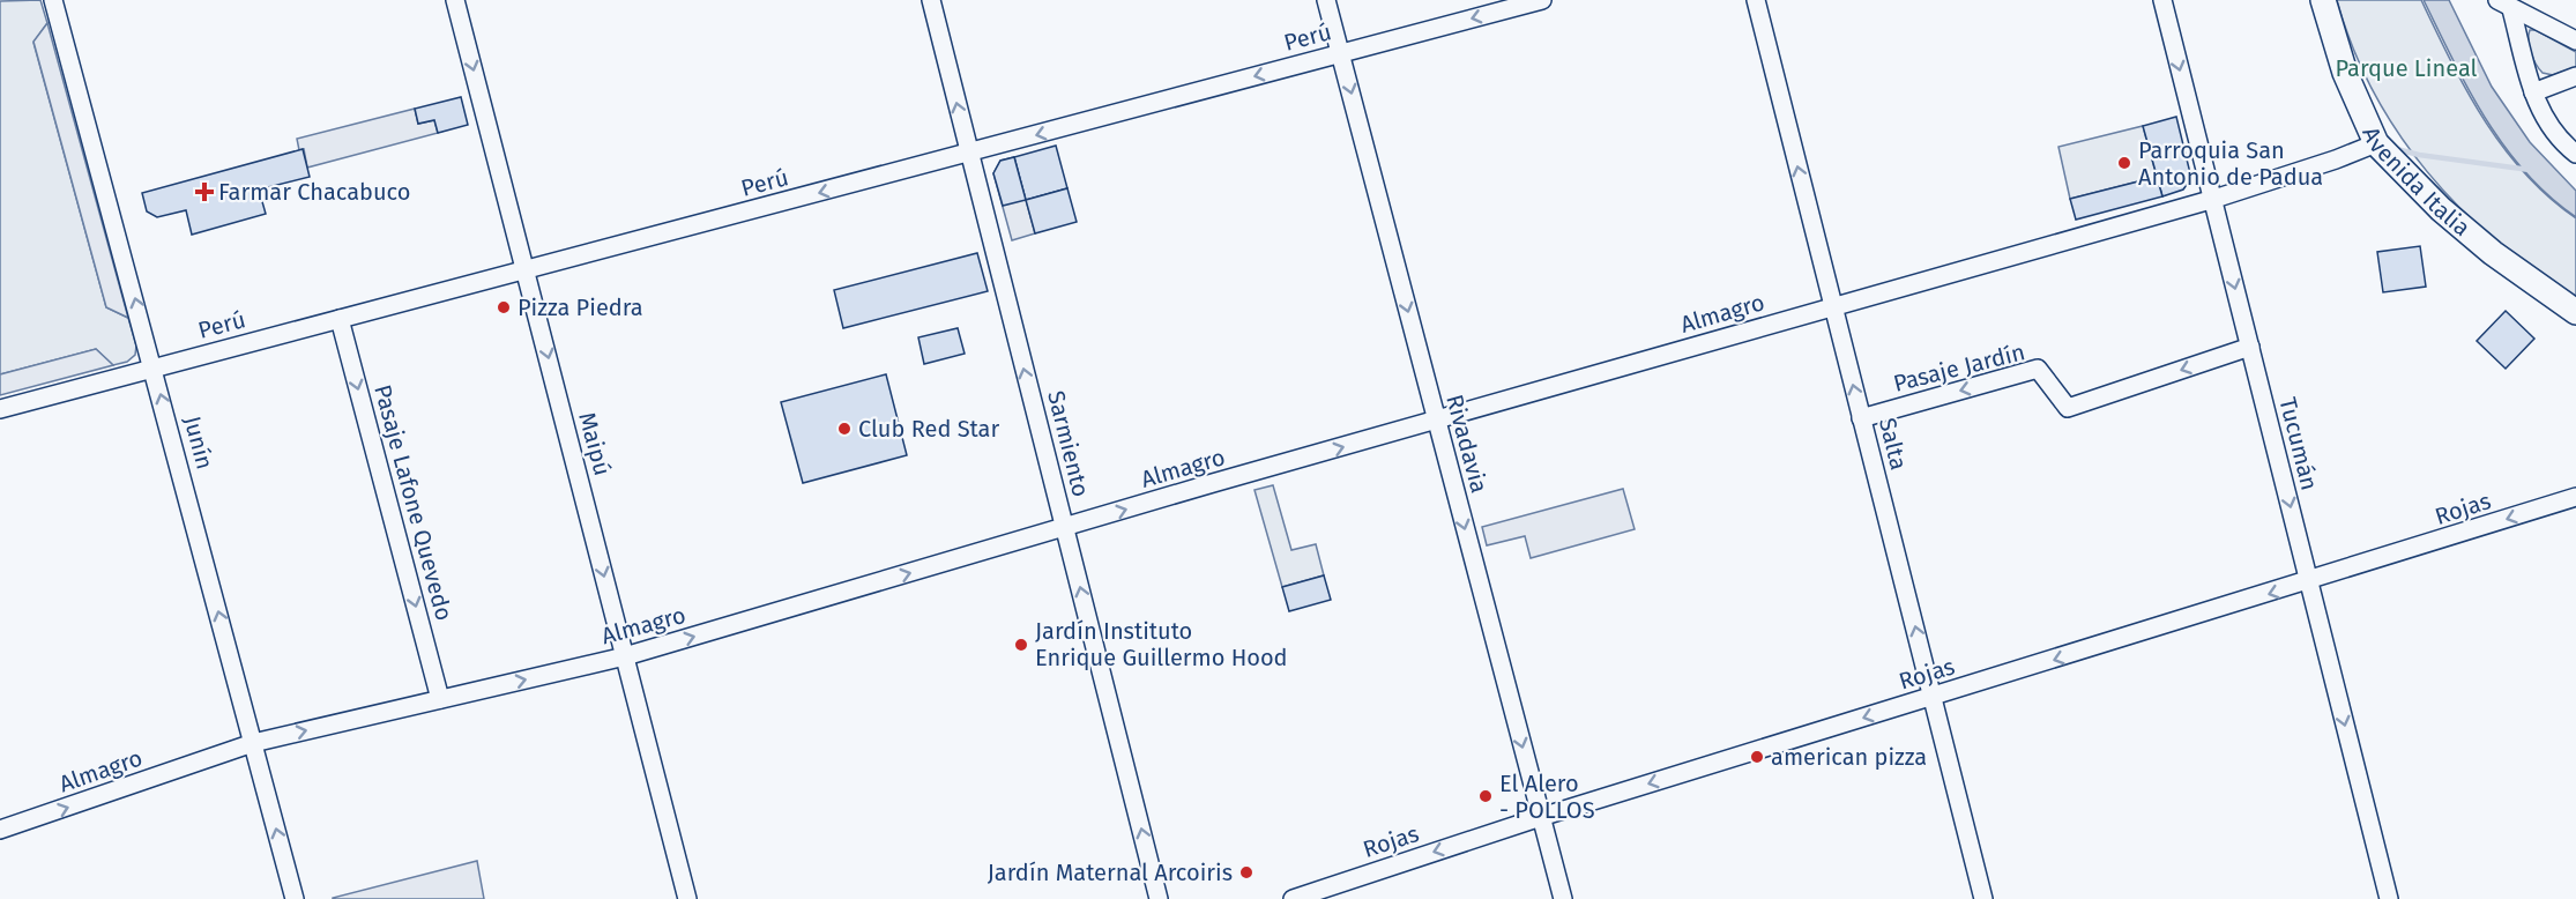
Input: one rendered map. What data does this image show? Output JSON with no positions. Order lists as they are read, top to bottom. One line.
{"streets":{"main road":["Avenida Italia"],"street":["Perú","Almagro","Pasaje Jardín","Junín","Maipú","Sarmiento","Rivadavia","Salta","Tucumán","Pasaje Lafone Quevedo","Rojas"]},"crossings":[["Perú","Junín"],["Perú","Maipú"],["Perú","Sarmiento"],["Perú","Rivadavia"],["Perú","Pasaje Lafone Quevedo"],["Avenida Italia","Almagro"],["Almagro","Junín"],["Almagro","Maipú"],["Almagro","Sarmiento"],["Almagro","Rivadavia"],["Almagro","Salta"],["Almagro","Tucumán"],["Almagro","Pasaje Lafone Quevedo"],["Pasaje Jardín","Salta"],["Pasaje Jardín","Tucumán"],["Rivadavia","Rojas"],["Salta","Rojas"],["Tucumán","Rojas"]],"one_way":["Perú","Almagro","Pasaje Jardín","Junín","Maipú","Sarmiento","Rivadavia","Salta","Tucumán","Pasaje Lafone Quevedo","Rojas"],"parks":["Parque Lineal"],"places":{"other":["Parroquia San Antonio de Padua","Pizza Piedra","Club Red Star","Jardín Instituto Enrique Guillermo Hood","american pizza","El Alero - POLLOS","Jardín Maternal Arcoiris"],"health":["Farmar Chacabuco"]}}
